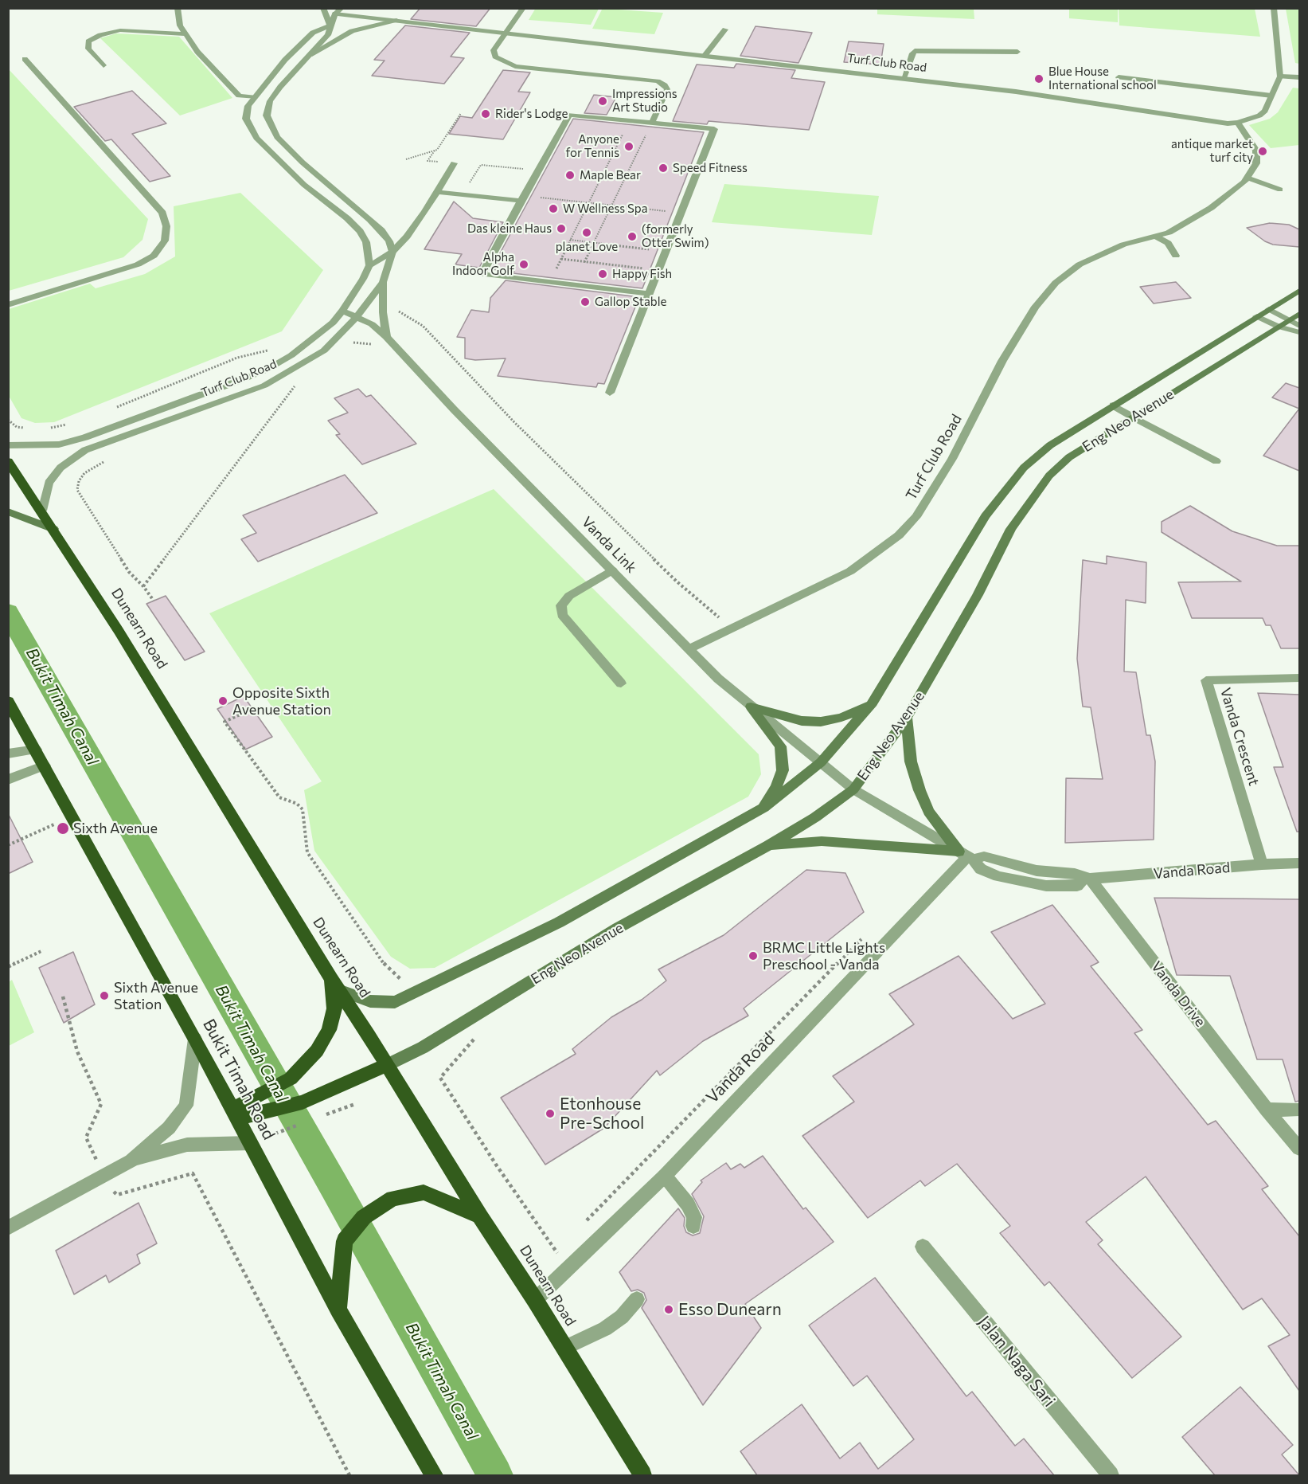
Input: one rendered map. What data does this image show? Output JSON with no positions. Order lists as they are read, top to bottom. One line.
{"streets":{"highway":["Dunearn Road","Bukit Timah Road"],"main road":["Eng Neo Avenue"],"street":["Turf Club Road","Vanda Link","Vanda Crescent","Vanda Road","Vanda Drive","Jalan Naga Sari"]},"crossings":[["Turf Club Road","Vanda Link"],["Turf Club Road","Dunearn Road"],["Eng Neo Avenue","Vanda Link"],["Eng Neo Avenue","Dunearn Road"],["Eng Neo Avenue","Vanda Road"],["Vanda Link","Vanda Road"],["Dunearn Road","Vanda Road"],["Vanda Crescent","Vanda Road"],["Vanda Road","Vanda Drive"]],"water":["Bukit Timah Canal"],"places":["Blue House International school","Impressions Art Studio","Rider's Lodge","Anyone for Tennis","antique market turf city","Speed Fitness","Maple Bear","W Wellness Spa","Das kleine Haus","planet Love","(formerly Otter Swim)","Alpha Indoor Golf","Happy Fish","Gallop Stable","Opposite Sixth Avenue Station","Sixth Avenue","BRMC Little Lights Preschool - Vanda","Sixth Avenue Station","Etonhouse Pre-School","Esso Dunearn"]}
